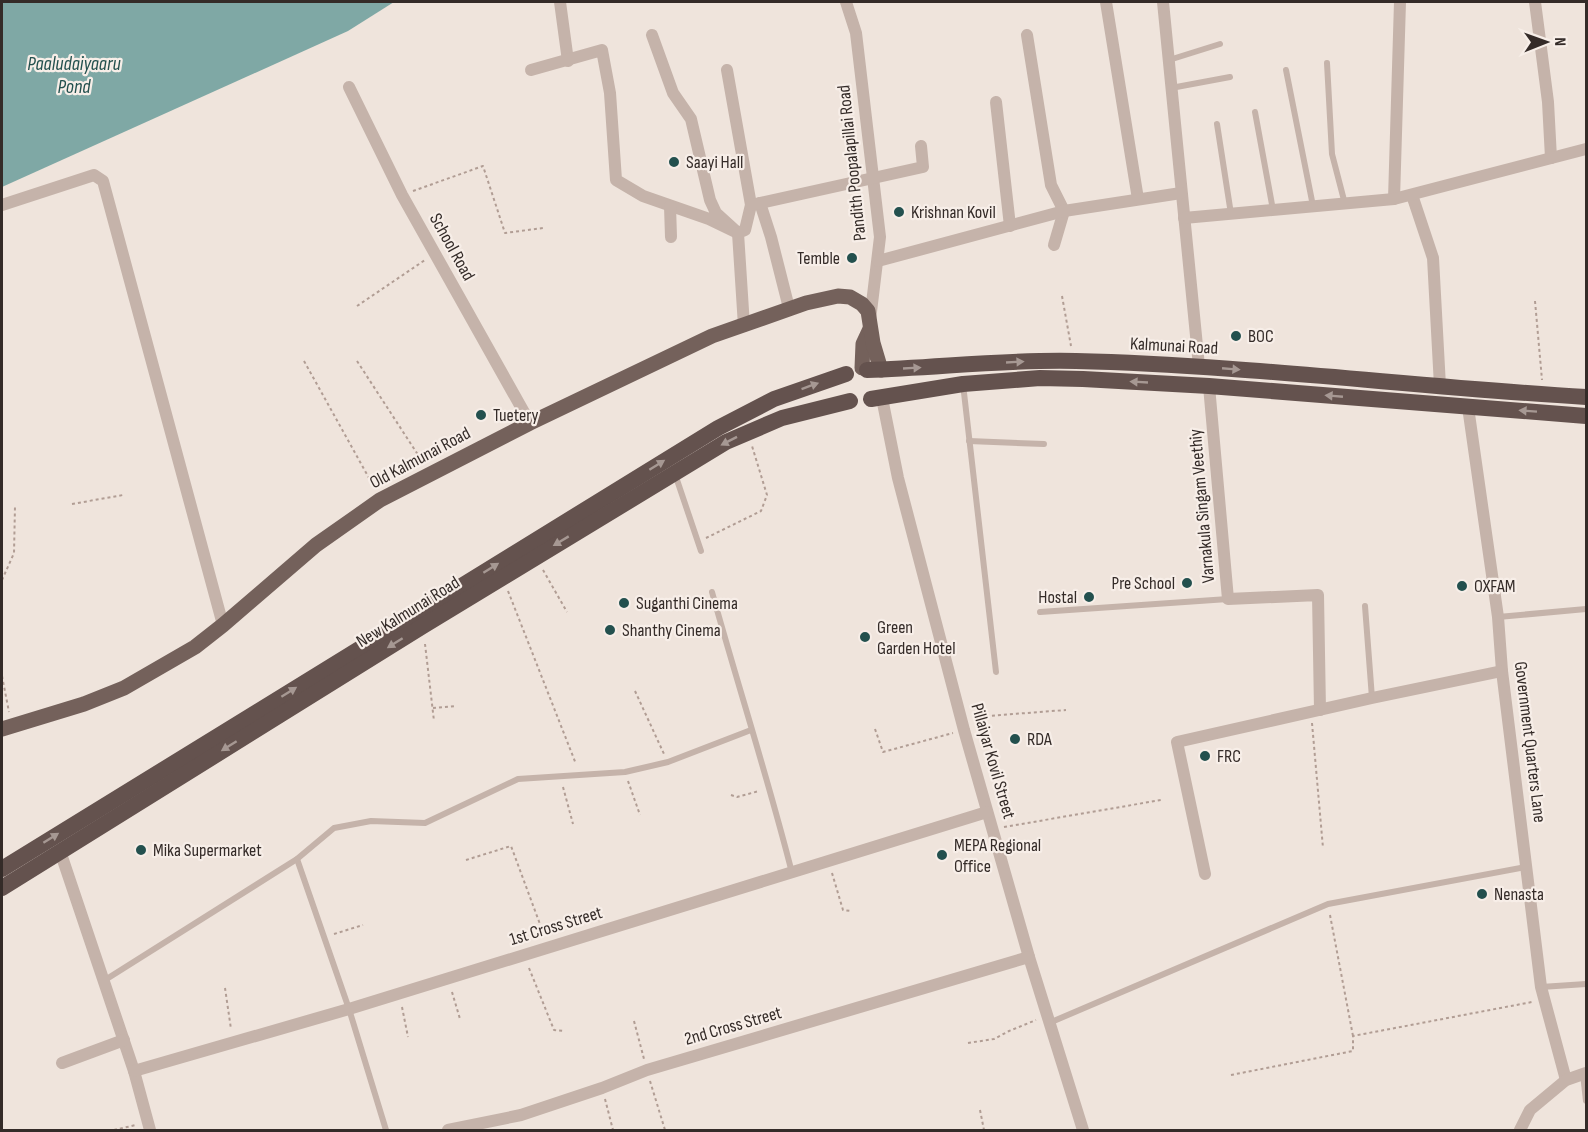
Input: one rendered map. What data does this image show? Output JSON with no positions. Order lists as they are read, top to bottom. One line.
{"streets":{"highway":["Kalmunai Road","New Kalmunai Road"],"main road":["Old Kalmunai Road"],"street":["Pandith Poopalapillai Road","School Road","Varnakula Singam Veethiy","Government Quarters Lane","Pillaiyar Kovil Street","1st Cross Street","2nd Cross Street"]},"crossings":[["Pandith Poopalapillai Road","Old Kalmunai Road"],["School Road","Old Kalmunai Road"],["Kalmunai Road","Old Kalmunai Road"],["Kalmunai Road","Varnakula Singam Veethiy"],["Kalmunai Road","New Kalmunai Road"],["Kalmunai Road","Government Quarters Lane"],["Kalmunai Road","Pillaiyar Kovil Street"],["Old Kalmunai Road","New Kalmunai Road"],["Old Kalmunai Road","Pillaiyar Kovil Street"],["New Kalmunai Road","Pillaiyar Kovil Street"],["Pillaiyar Kovil Street","1st Cross Street"],["Pillaiyar Kovil Street","2nd Cross Street"]],"water":["Paaludaiyaaru Pond"],"places":["Saayi Hall","Krishnan Kovil","Temble","BOC","Tuetery","Pre School","OXFAM","Hostal","Suganthi Cinema","Shanthy Cinema","Green Garden Hotel","RDA","FRC","Mika Supermarket","MEPA Regional Office","Nenasta"],"north":"right"}
